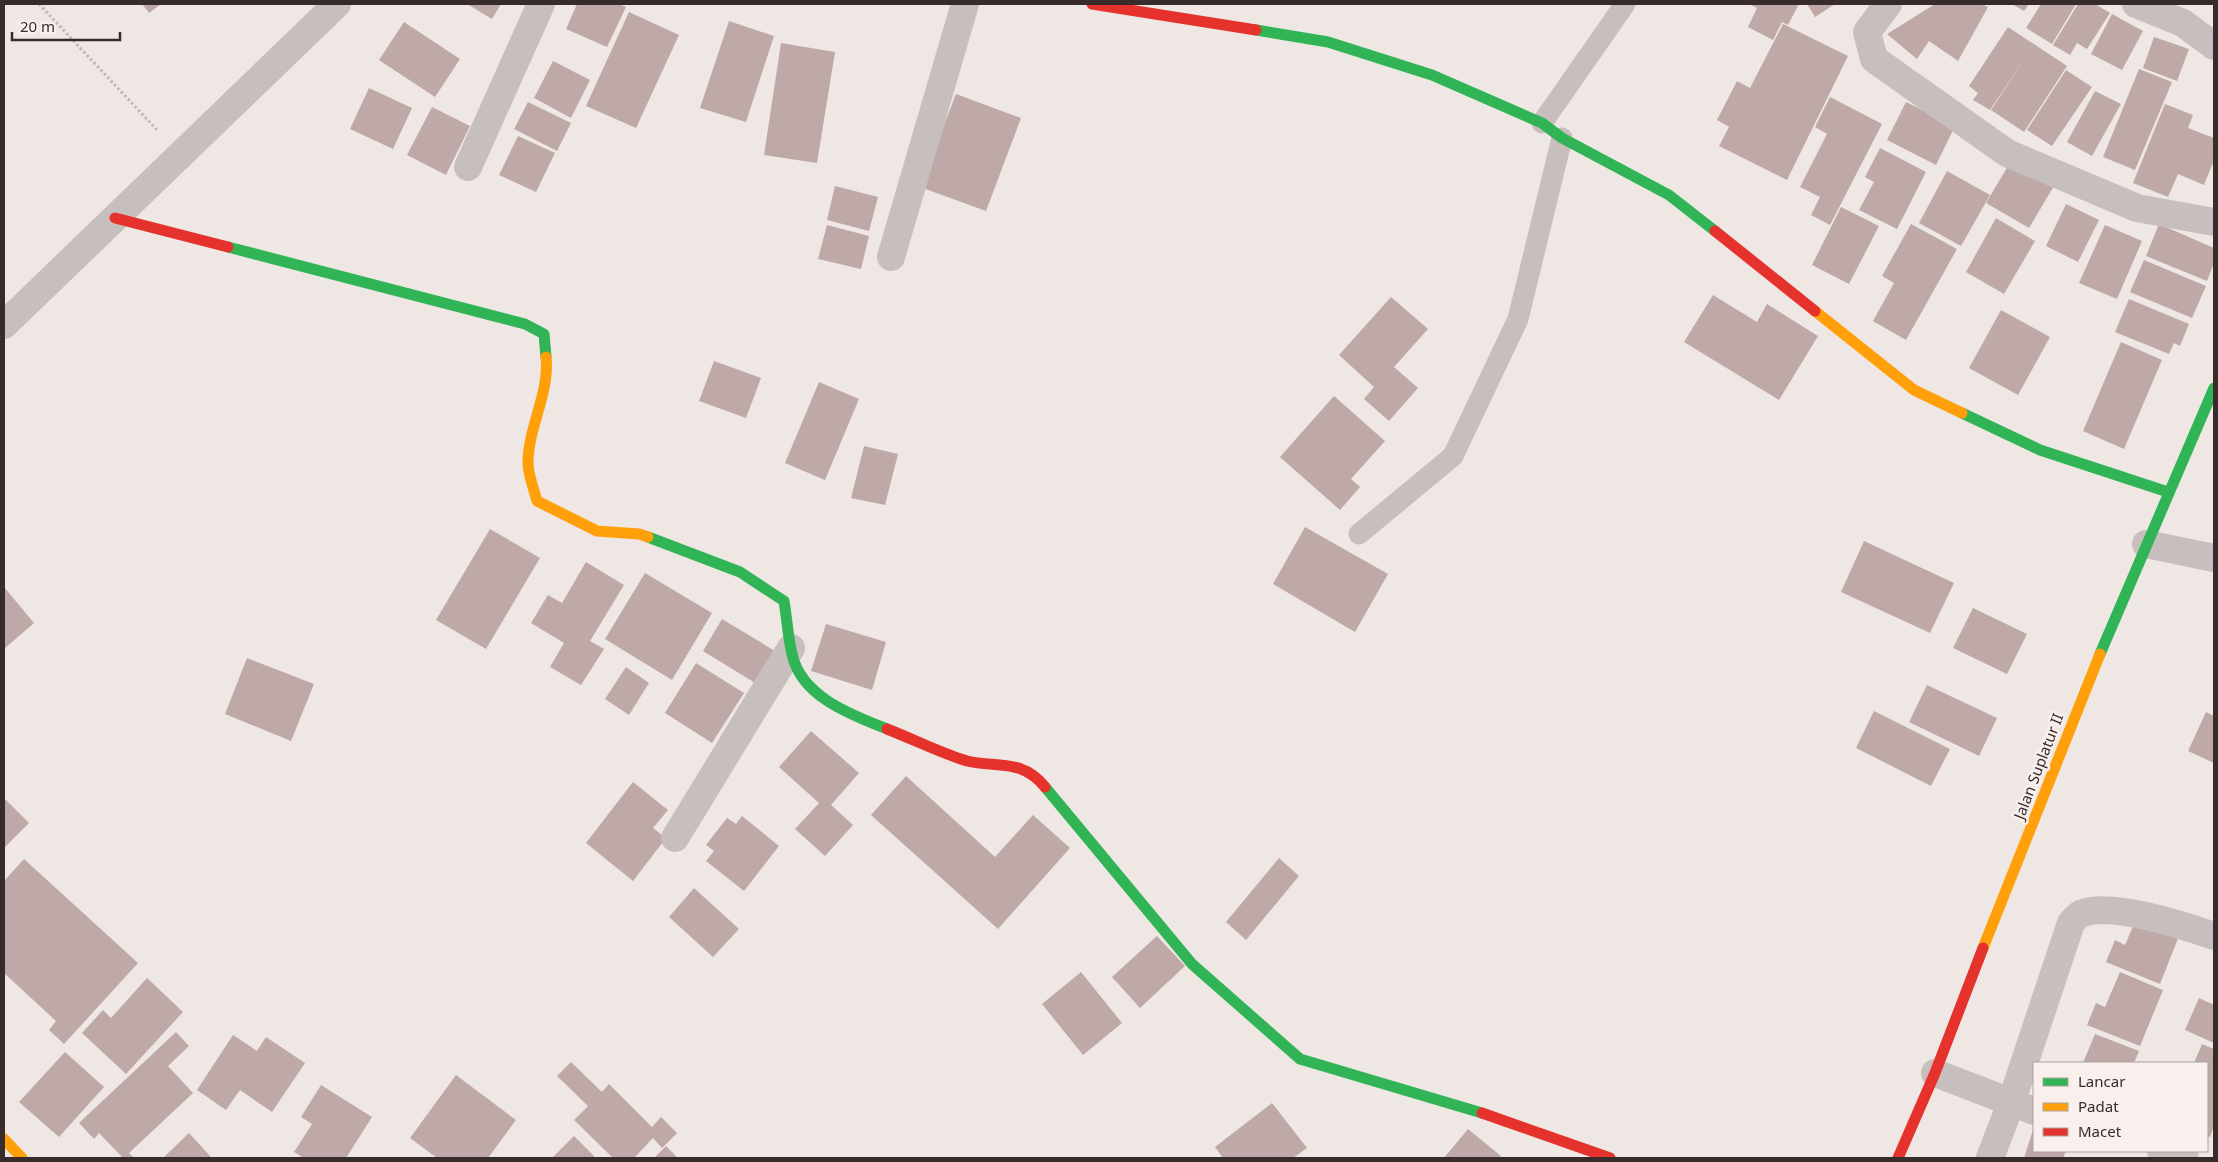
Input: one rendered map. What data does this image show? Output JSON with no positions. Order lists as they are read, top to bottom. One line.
{"streets":{"main road":["Jalan Suplatur II"]},"legend":["Lancar","Padat","Macet"],"scale_bar":"20 m"}
